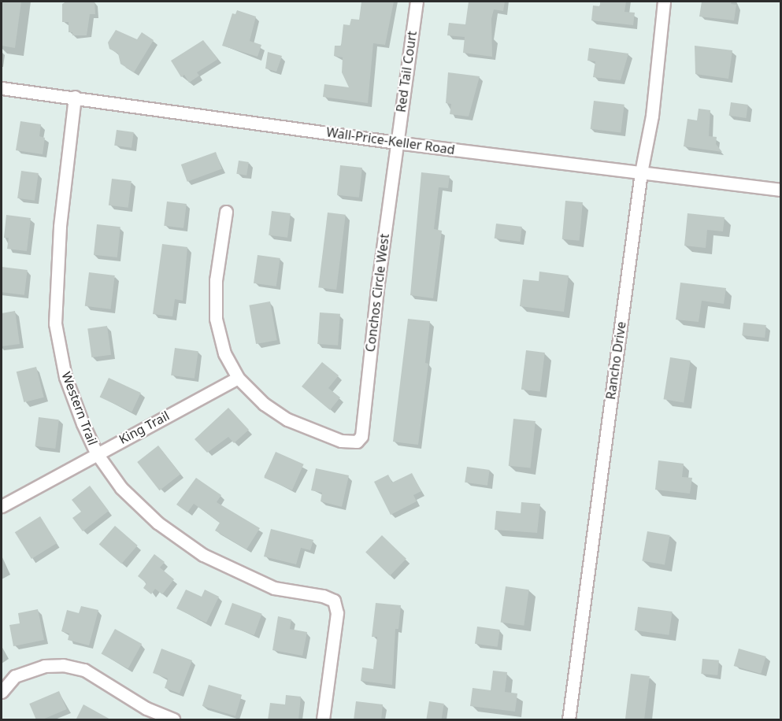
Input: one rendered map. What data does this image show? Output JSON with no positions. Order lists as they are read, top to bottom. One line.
{"streets":{"street":["Red Tail Court","Wall-Price-Keller Road","Conchos Circle West","Rancho Drive","Western Trail","King Trail"]},"crossings":[["Red Tail Court","Wall-Price-Keller Road"],["Red Tail Court","Conchos Circle West"],["Wall-Price-Keller Road","Conchos Circle West"],["Wall-Price-Keller Road","Rancho Drive"],["Wall-Price-Keller Road","Western Trail"],["Conchos Circle West","King Trail"],["Western Trail","King Trail"]]}
